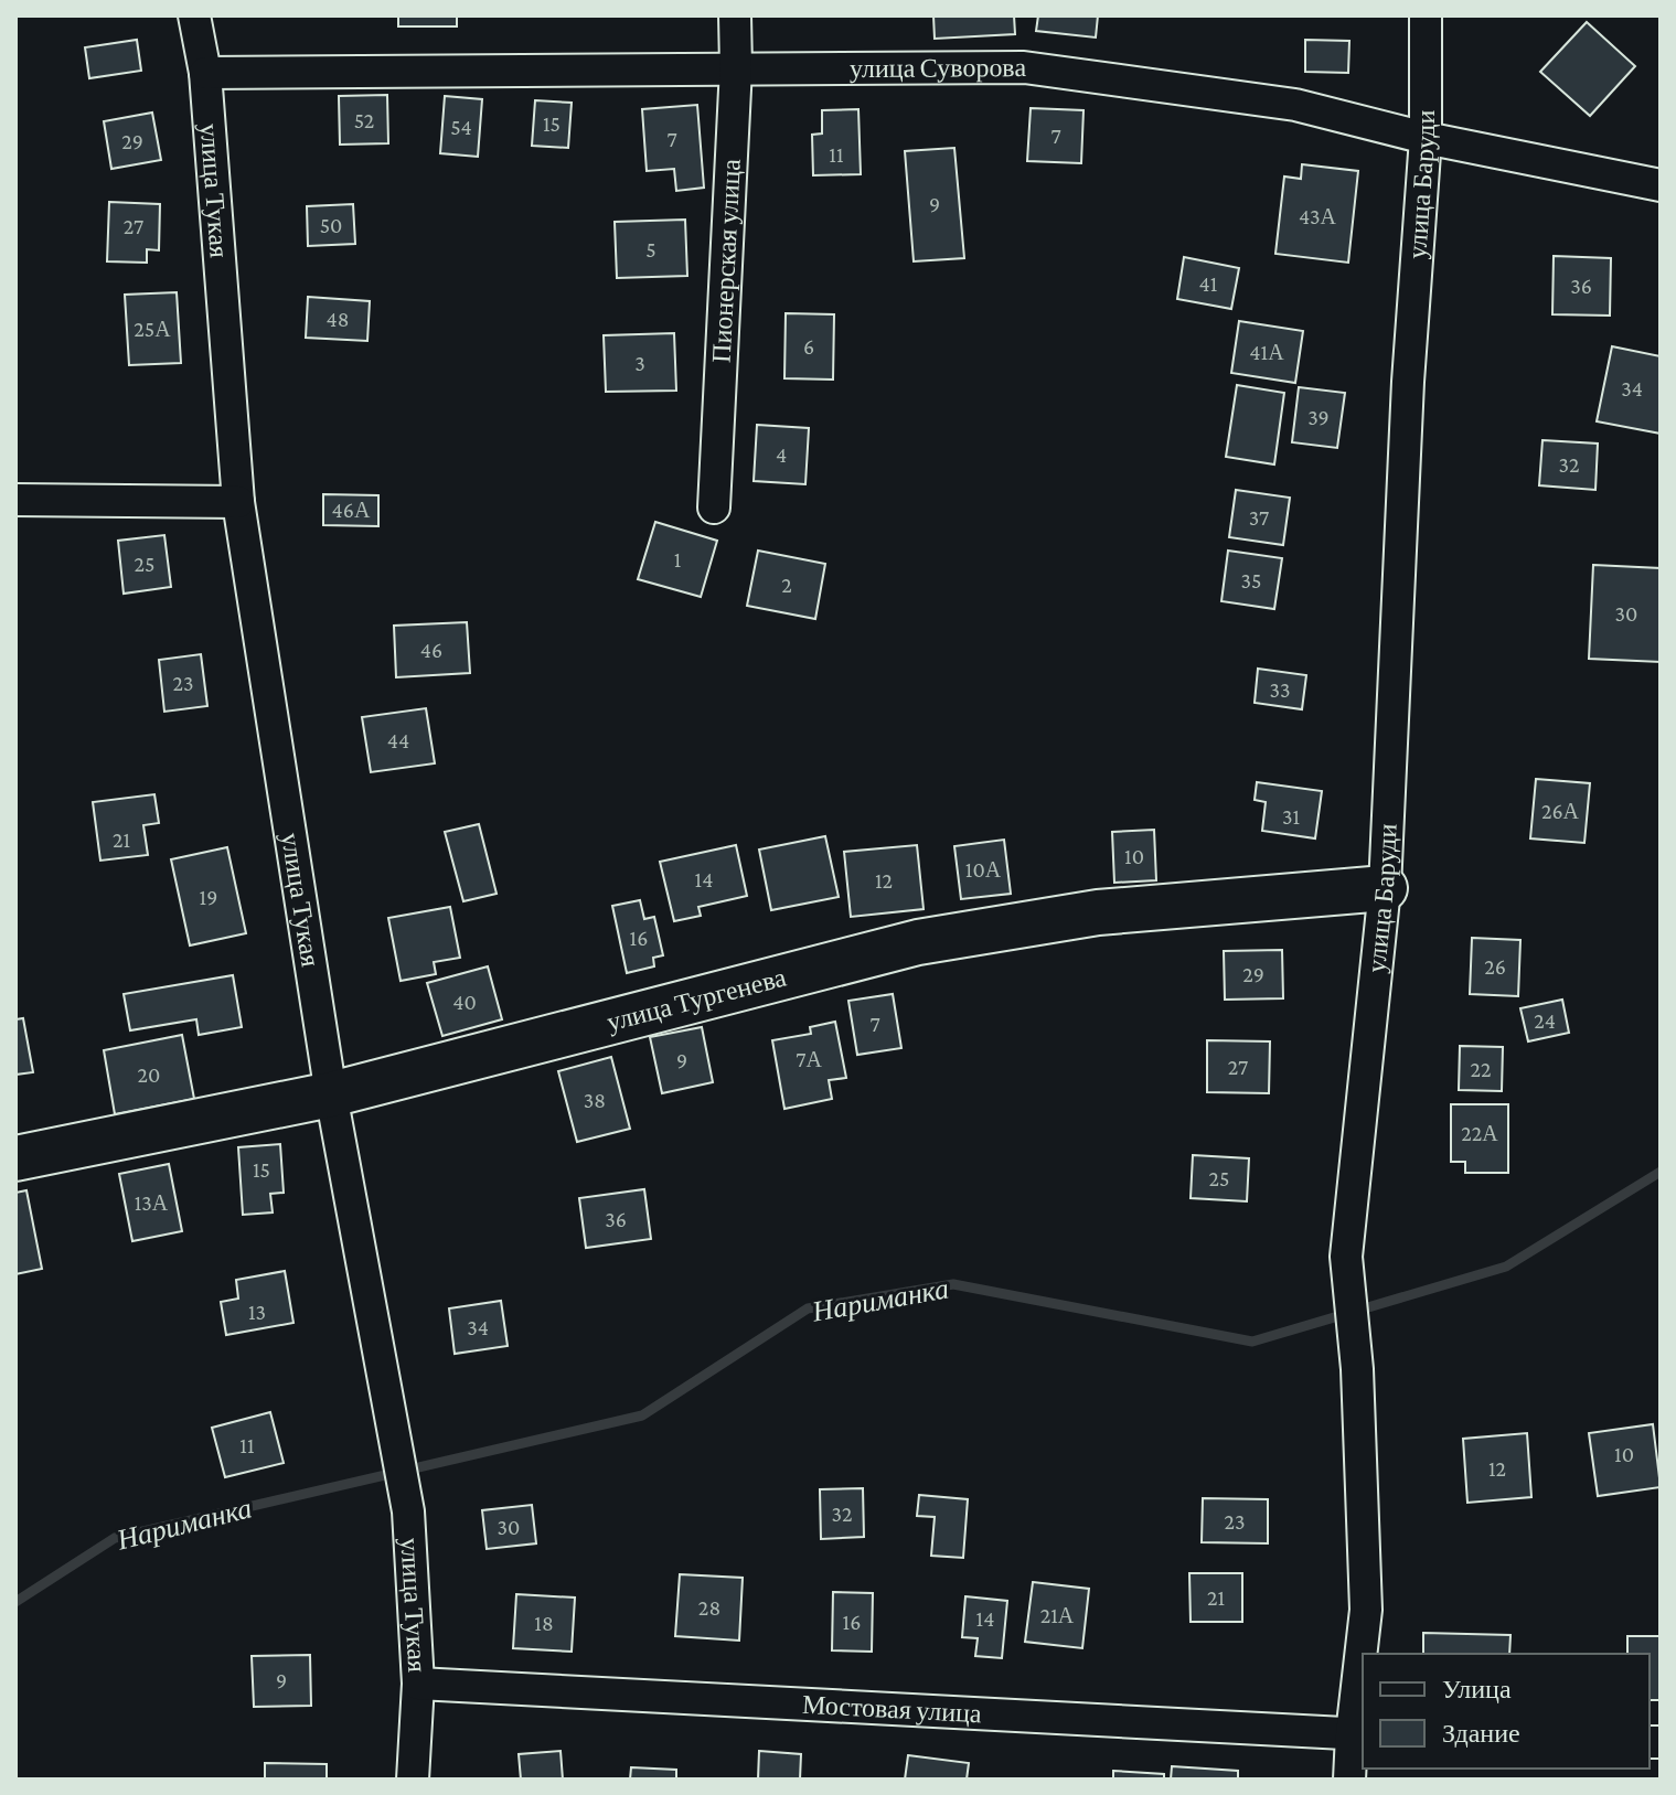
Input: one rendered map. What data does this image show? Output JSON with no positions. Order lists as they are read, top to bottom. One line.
{"streets":{"street":["улица Суворова","улица Баруди","улица Тукая","Пионерская улица","улица Тургенева","Мостовая улица"]},"crossings":[["улица Суворова","улица Баруди"],["улица Суворова","улица Тукая"],["улица Суворова","Пионерская улица"],["улица Баруди","улица Тургенева"],["улица Баруди","Мостовая улица"],["улица Тукая","улица Тургенева"],["улица Тукая","Мостовая улица"]],"water":["Нариманка"],"house_numbers":["52","15","54","7","7","29","11","9","43А","50","27","5","41","36","48","25А","6","41А","3","34","39","4","32","46А","37","1","25","35","2","30","46","23","33","44","26А","31","21","10","10А","14","12","19","16","26","29","40","24","7","7А","9","27","22","20","38","22А","15","25","13А","36","13","34","11","10","12","32","23","30","21","28","21А","14","16","18","9"],"legend":["Улица","Здание"]}
